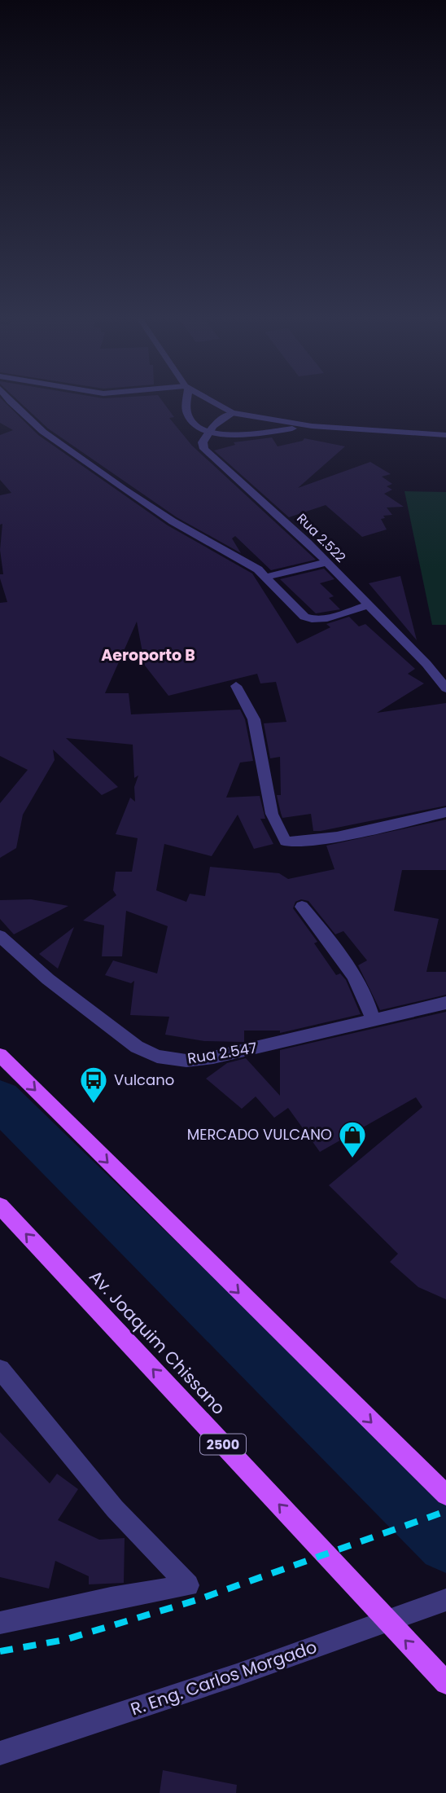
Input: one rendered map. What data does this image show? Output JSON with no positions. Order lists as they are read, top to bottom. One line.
{"streets":{"main road":["Av. Joaquim Chissano","2500"],"street":["Rua 2.522","Rua 2.547","R. Eng. Carlos Morgado"]},"districts":["Aeroporto B"],"places":{"bus stop":["Vulcano"],"shop":["MERCADO VULCANO"]}}
